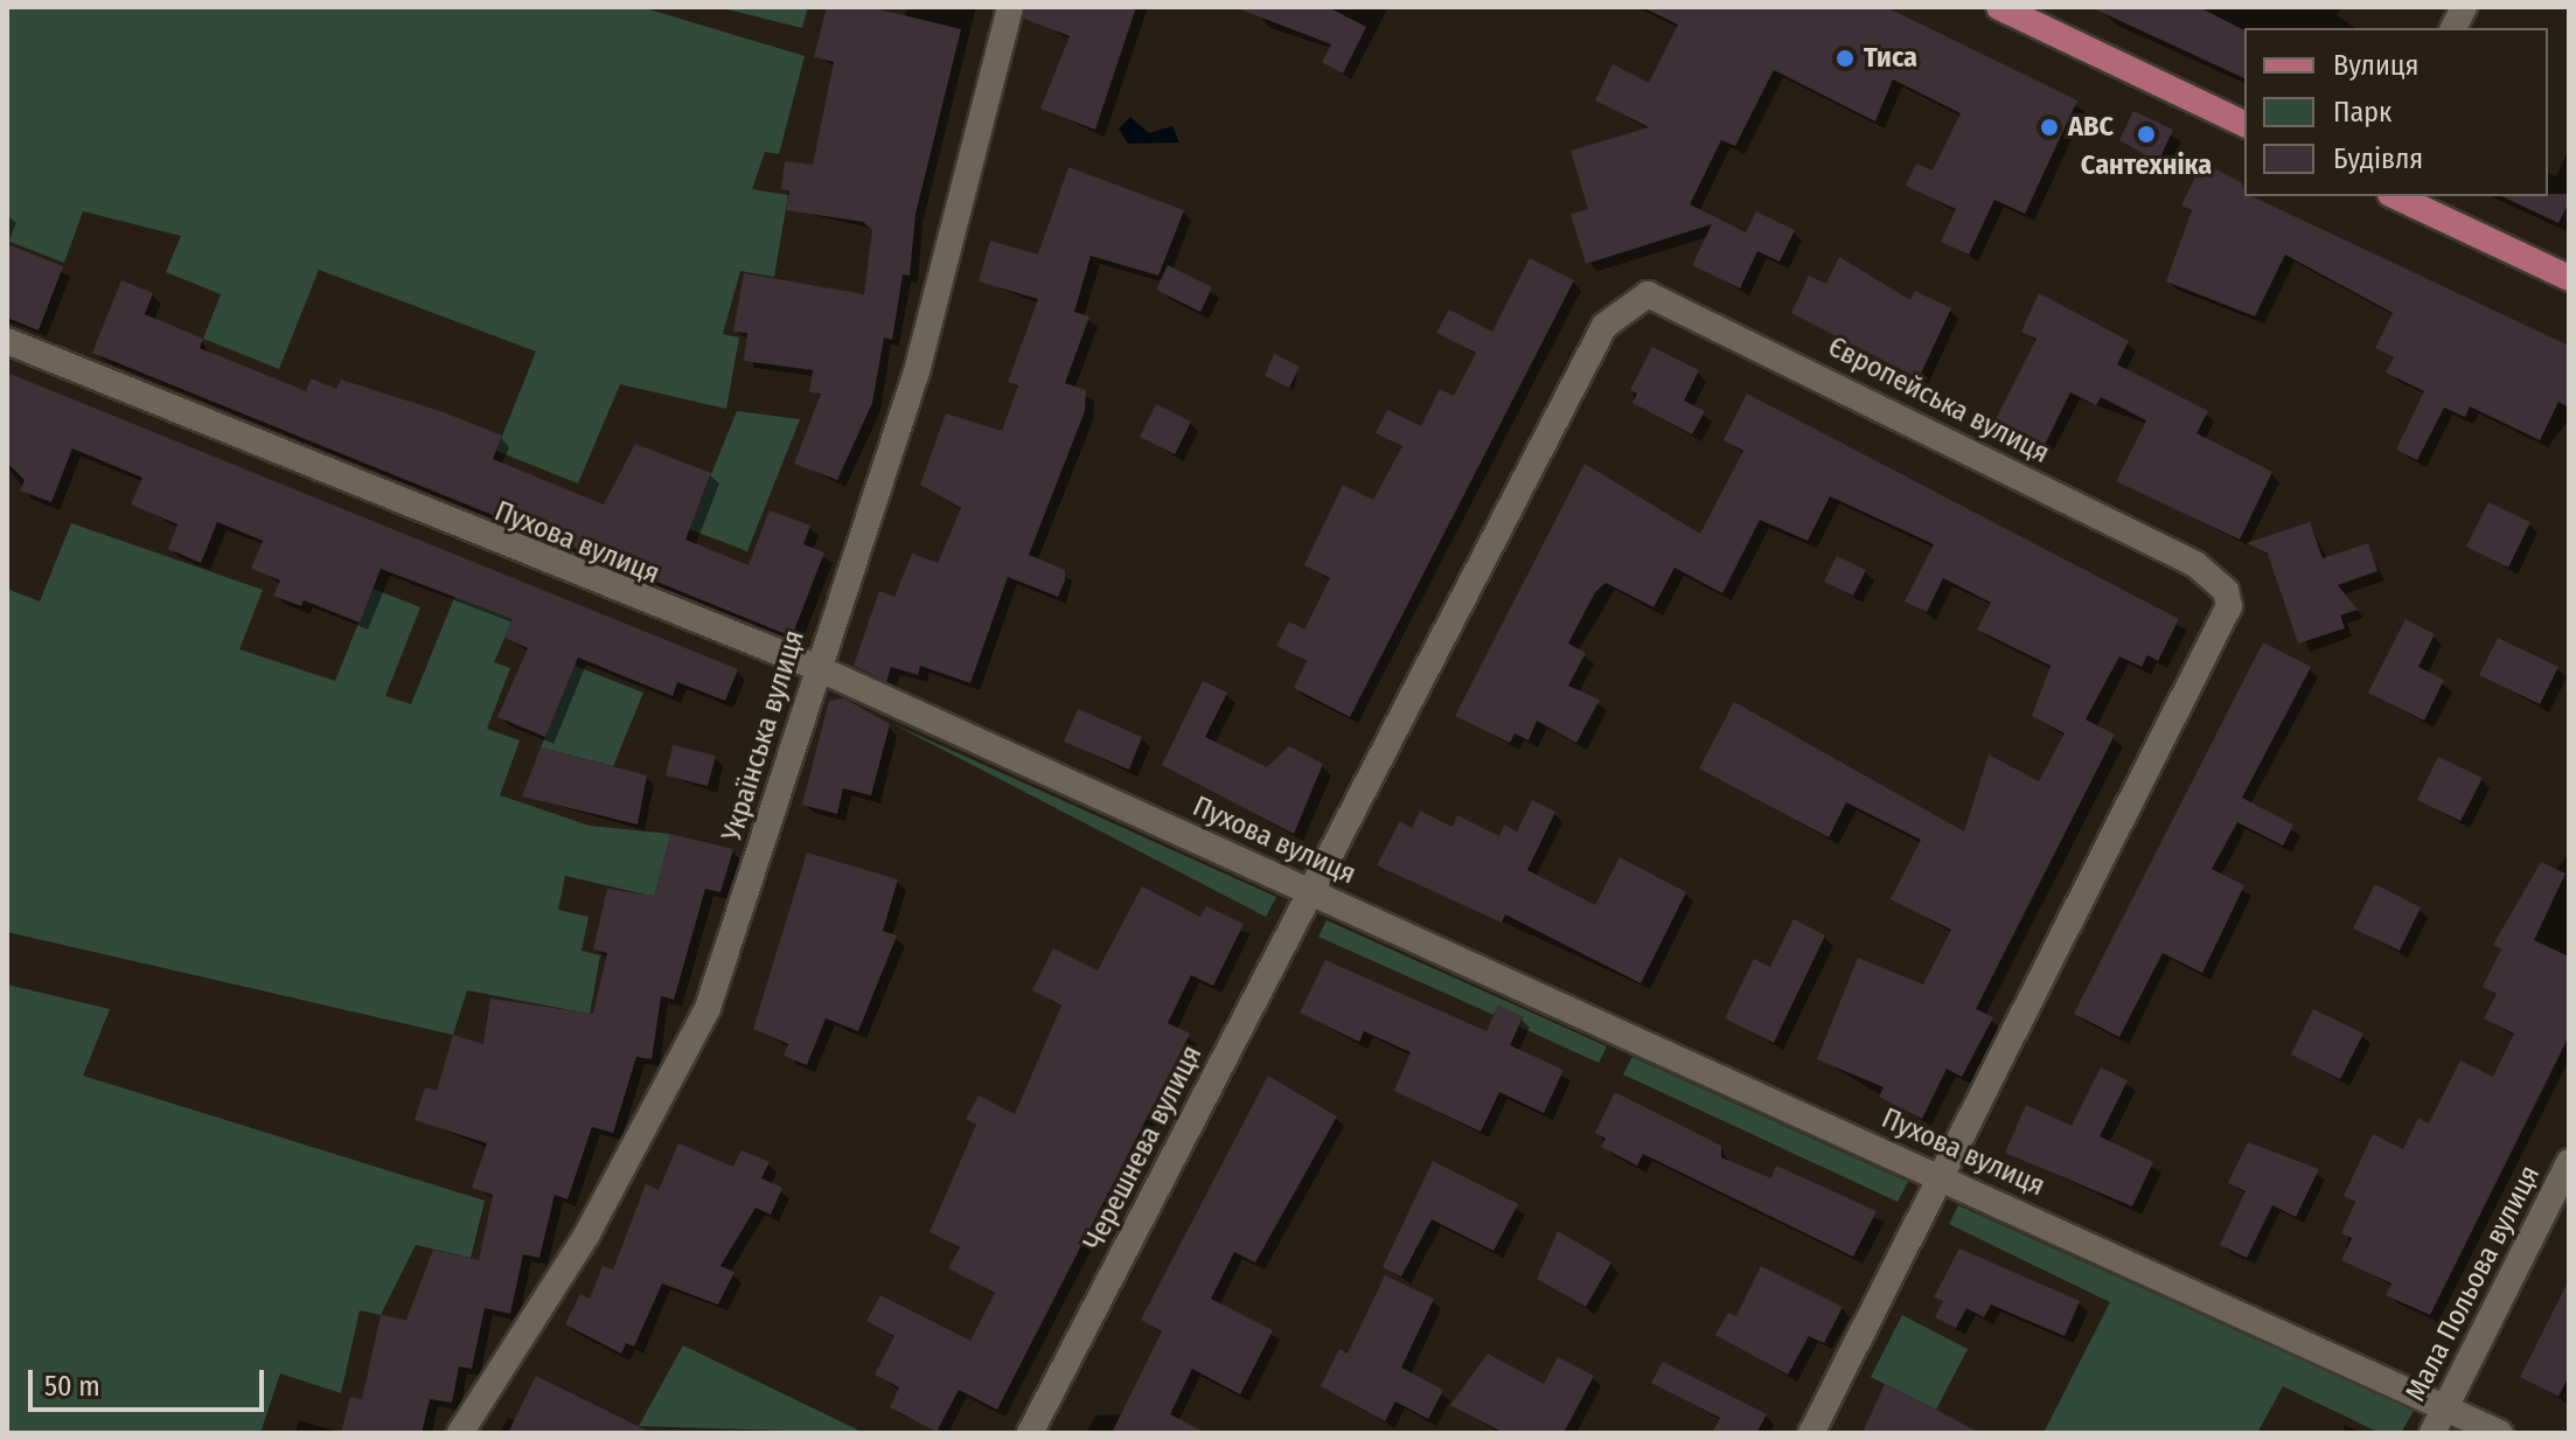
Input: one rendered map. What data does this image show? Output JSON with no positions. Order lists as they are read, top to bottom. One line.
{"streets":{"street":["Європейська вулиця","Пухова вулиця","Українська вулиця","Черешнева вулиця","Мала Польова вулиця"]},"crossings":[["Європейська вулиця","Пухова вулиця"],["Європейська вулиця","Черешнева вулиця"],["Пухова вулиця","Українська вулиця"],["Пухова вулиця","Черешнева вулиця"],["Пухова вулиця","Мала Польова вулиця"]],"places":["Тиса","ABC","Сантехніка"],"legend":["Вулиця","Парк","Будівля"],"scale_bar":"50 m"}
